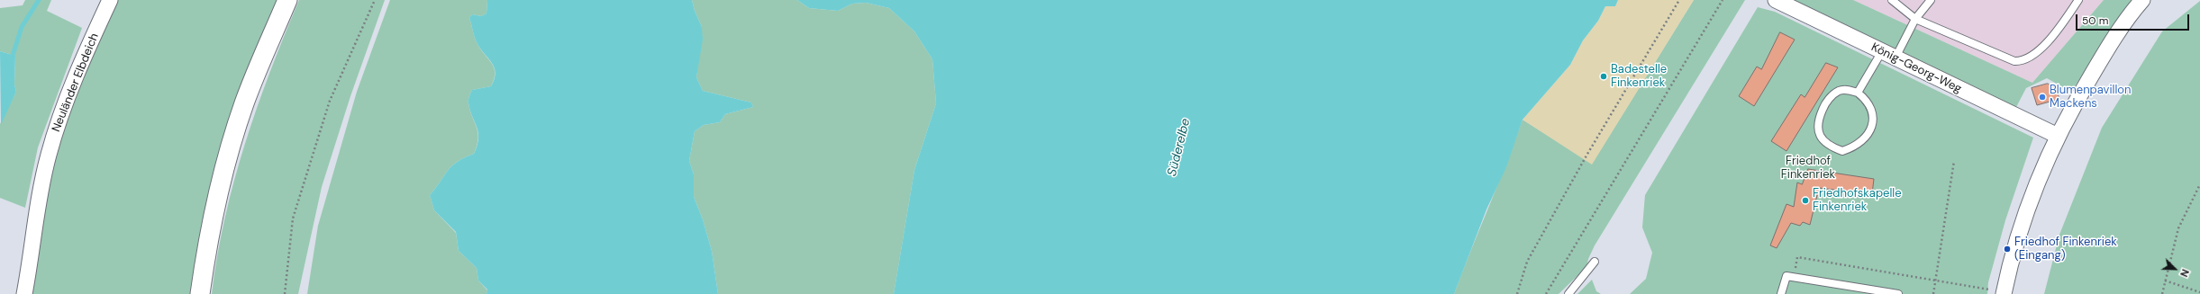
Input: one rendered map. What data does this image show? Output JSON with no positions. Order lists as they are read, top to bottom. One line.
{"streets":{"street":["König-Georg-Weg","Neuländer Elbdeich"]},"water":["Süderelbe"],"parks":["Friedhof Finkenriek"],"places":["Badestelle Finkenriek","Blumenpavillon Mackens","Friedhofskapelle Finkenriek","Friedhof Finkenriek (Eingang)"],"scale_bar":"50 m","north":"bottom right"}
